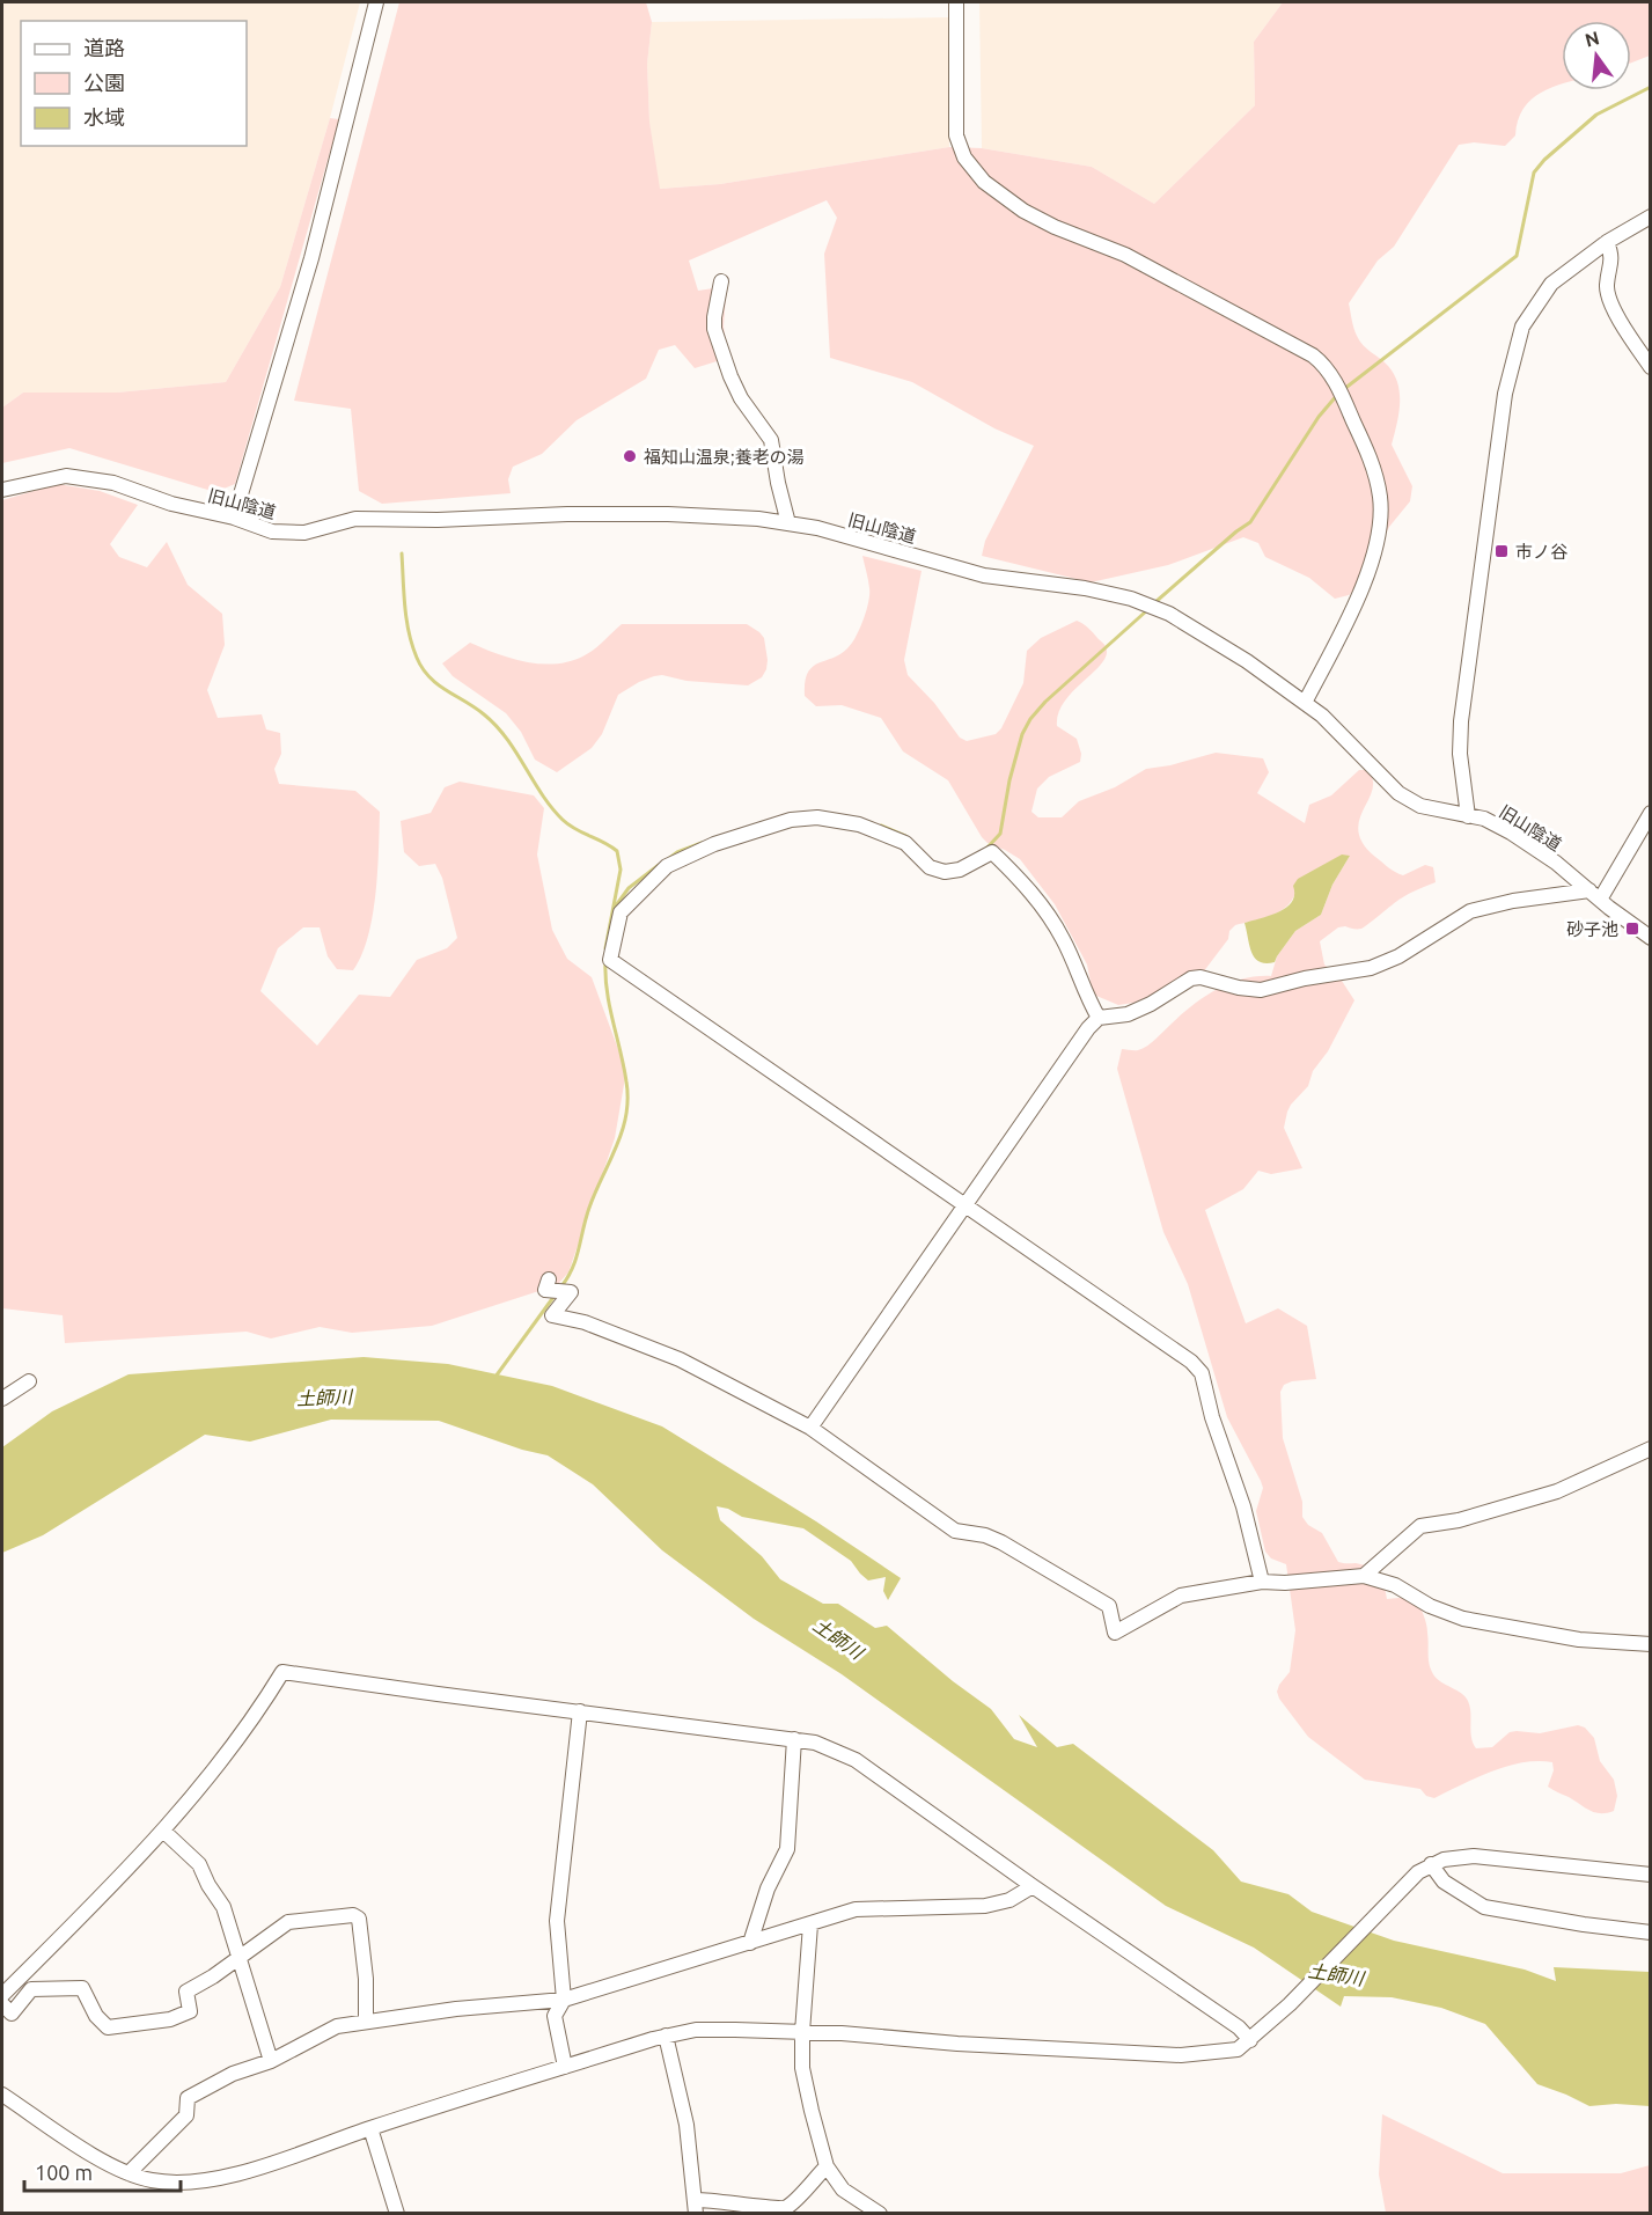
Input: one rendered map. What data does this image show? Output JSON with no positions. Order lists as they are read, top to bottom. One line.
{"streets":{"street":["旧山陰道"]},"water":["土師川"],"places":{"other":["福知山温泉;養老の湯"],"transit":["市ノ谷","砂子池"]},"legend":["道路","公園","水域"],"scale_bar":"100 m","north":"top"}
